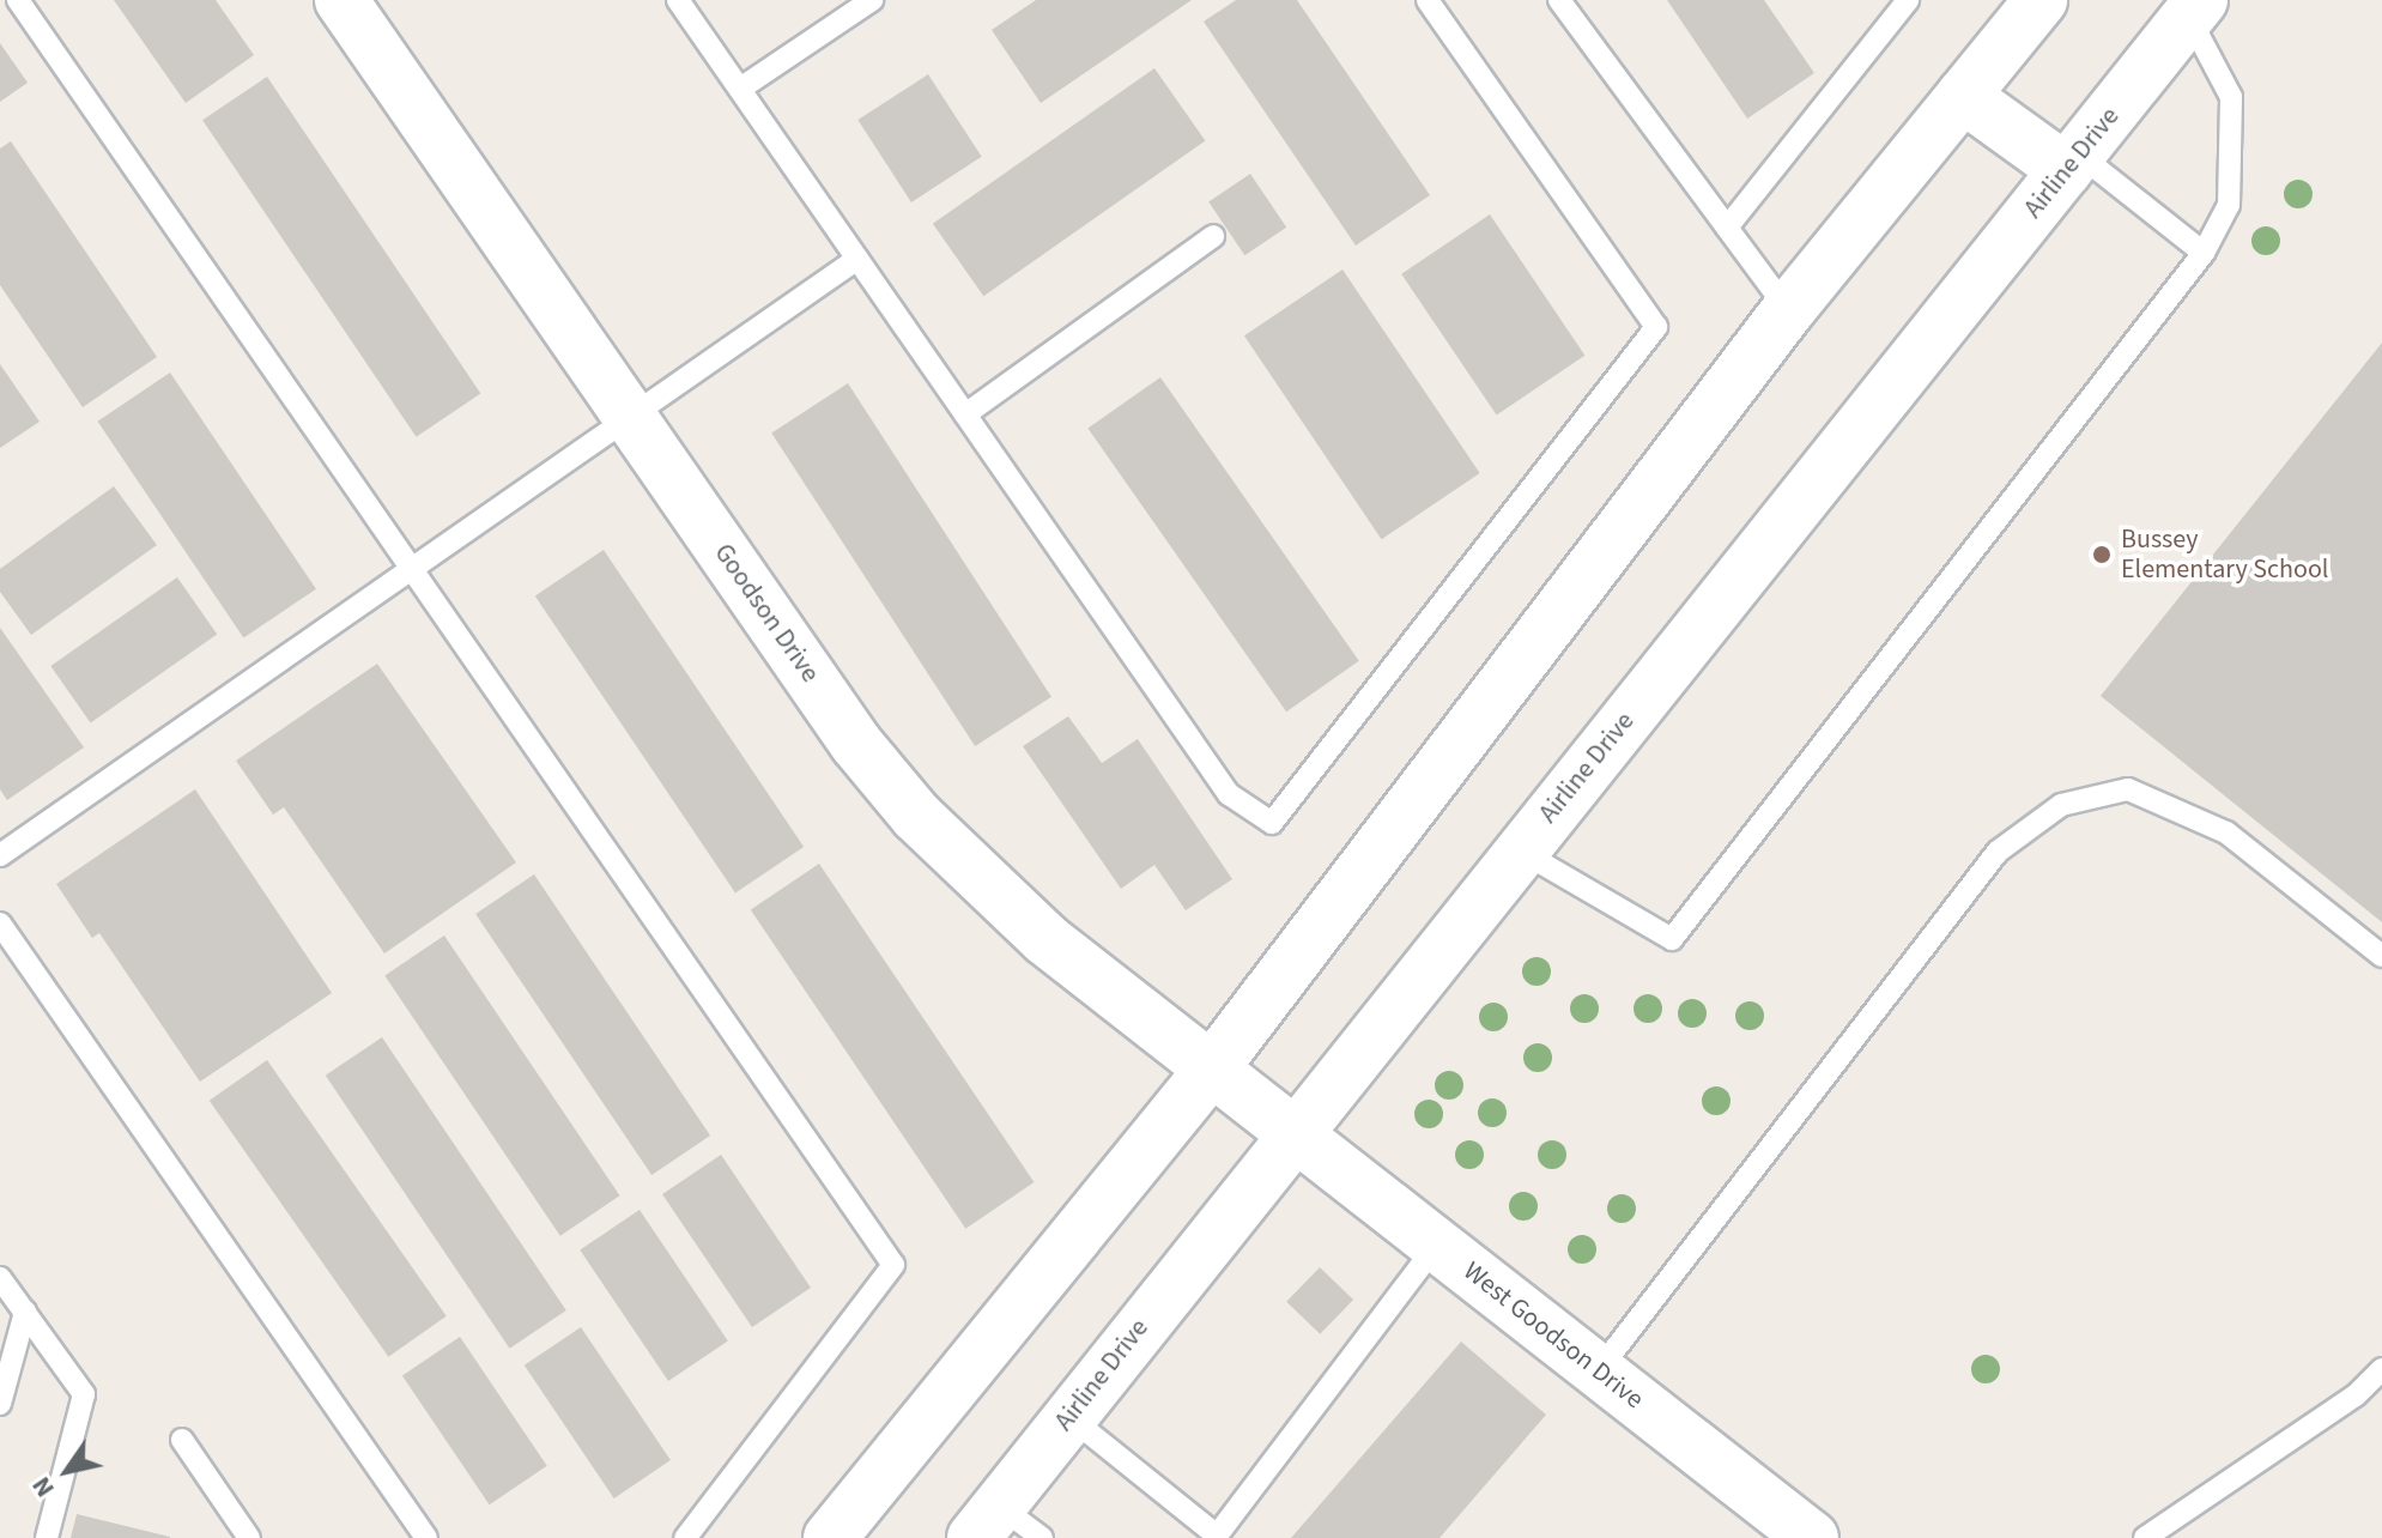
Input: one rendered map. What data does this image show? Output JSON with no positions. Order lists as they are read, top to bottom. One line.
{"streets":{"main road":["Airline Drive","Goodson Drive","West Goodson Drive"]},"crossings":[["Airline Drive","Goodson Drive"],["Airline Drive","West Goodson Drive"],["Goodson Drive","West Goodson Drive"]],"places":["Bussey Elementary School"],"north":"bottom left"}
